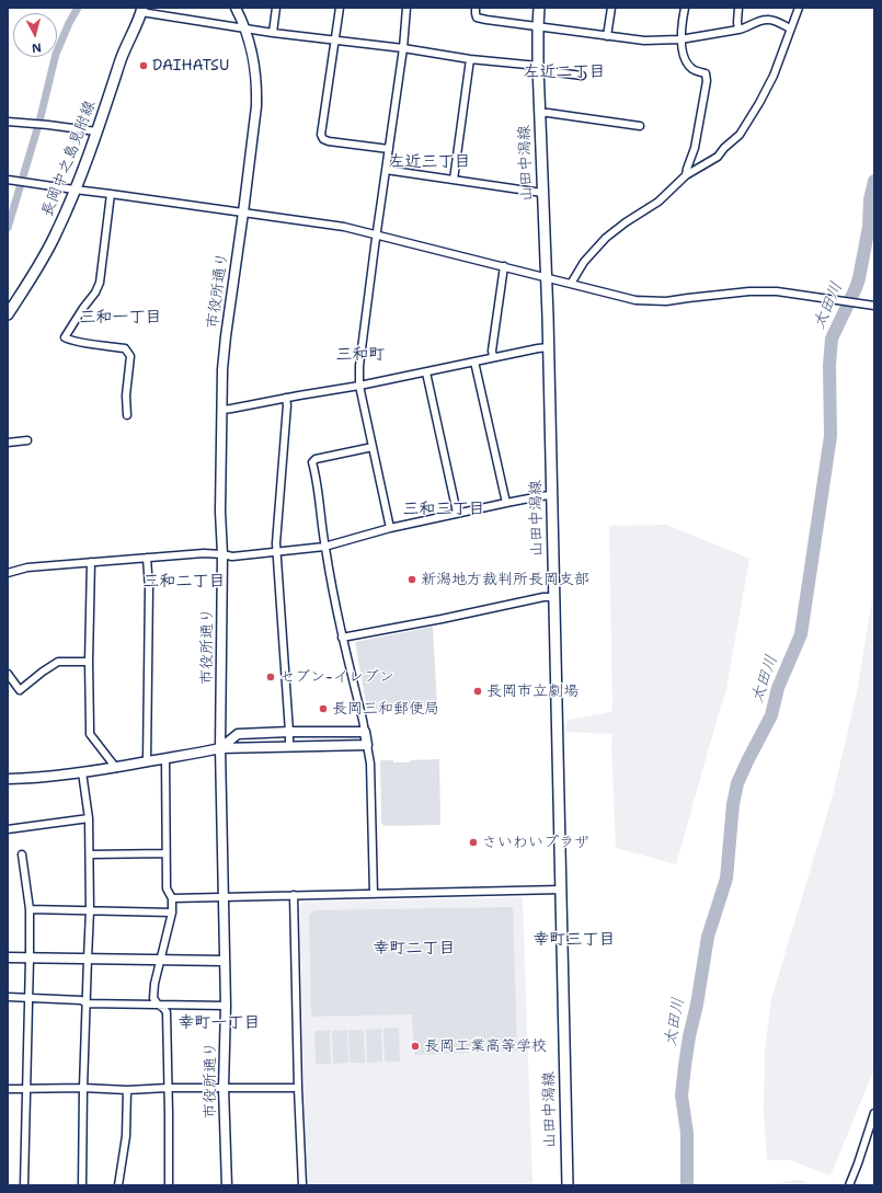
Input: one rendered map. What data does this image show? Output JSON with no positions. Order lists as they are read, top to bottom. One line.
{"streets":{"main road":["長岡中之島見附線","山田中潟線"],"street":["市役所通り"]},"districts":["左近二丁目","左近三丁目","三和一丁目","三和町","三和三丁目","三和二丁目","幸町三丁目","幸町二丁目","幸町一丁目"],"water":["太田川"],"places":["DAIHATSU","新潟地方裁判所長岡支部","セブン-イレブン","長岡市立劇場","長岡三和郵便局","さいわいプラザ","長岡工業高等学校"],"north":"bottom"}
